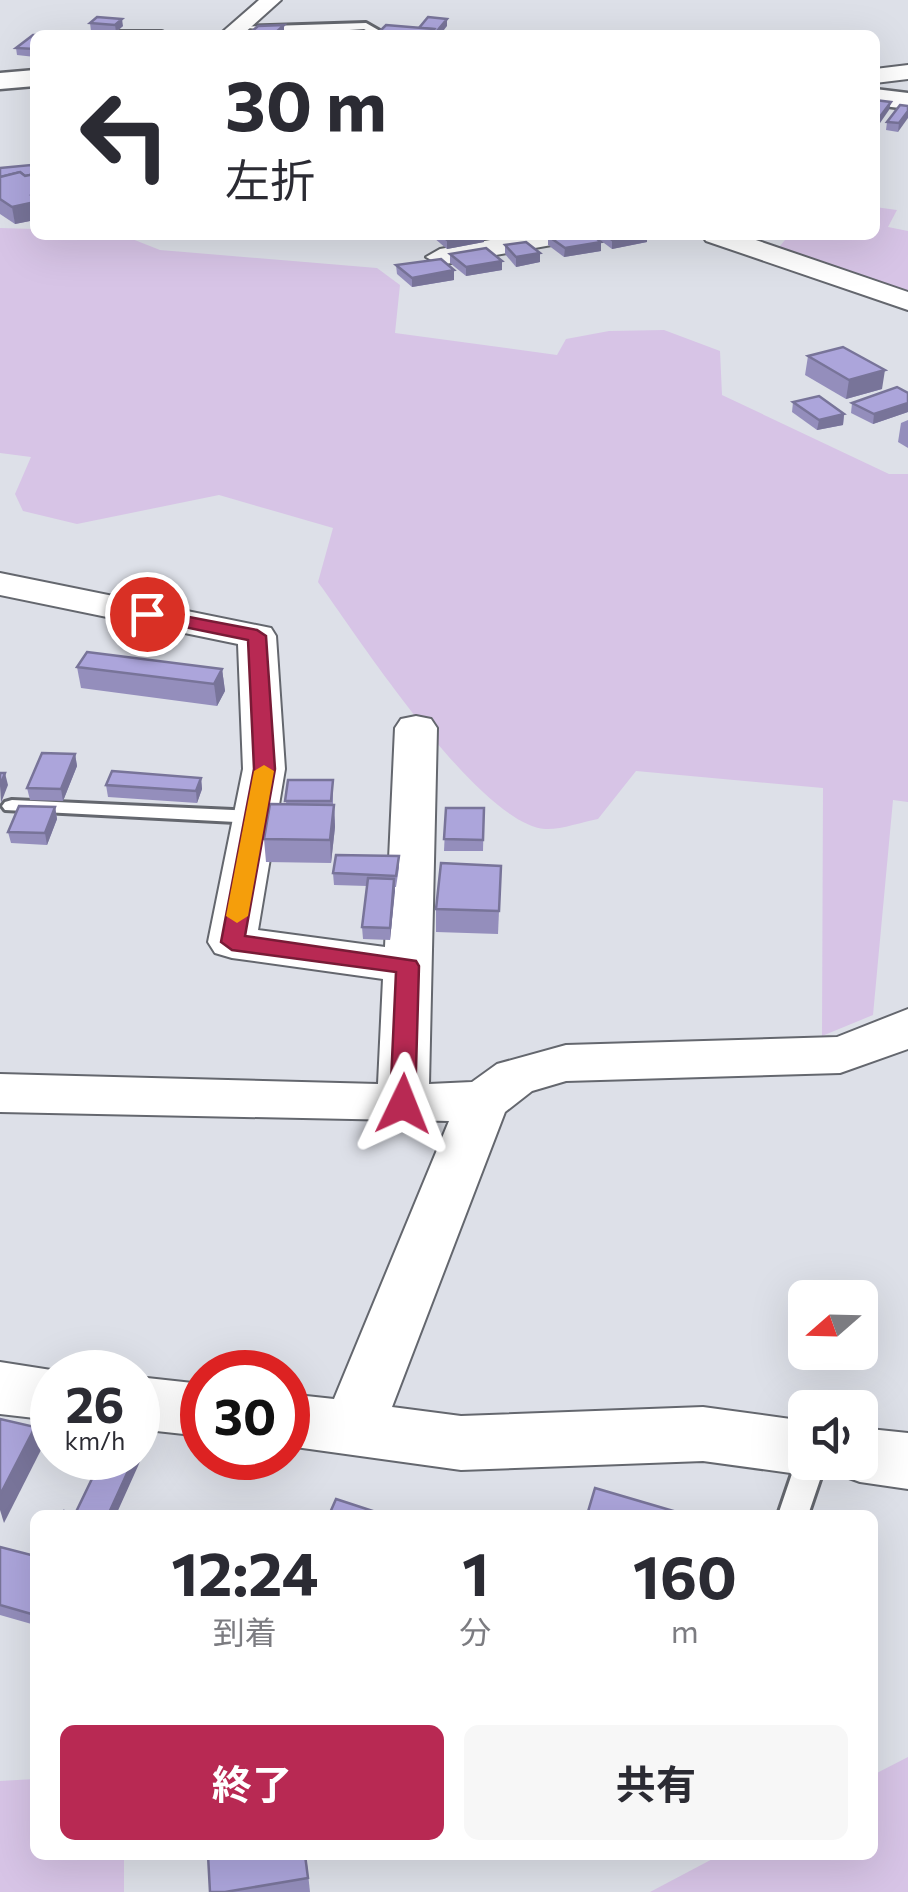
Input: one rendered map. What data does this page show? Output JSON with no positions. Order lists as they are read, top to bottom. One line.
{"north":"left","page":{"turn":["30 m","左折"],"speed":"26 km/h","limit":"30","eta":["12:24","到着","1","分","160","m"],"buttons":["終了","共有"]}}
